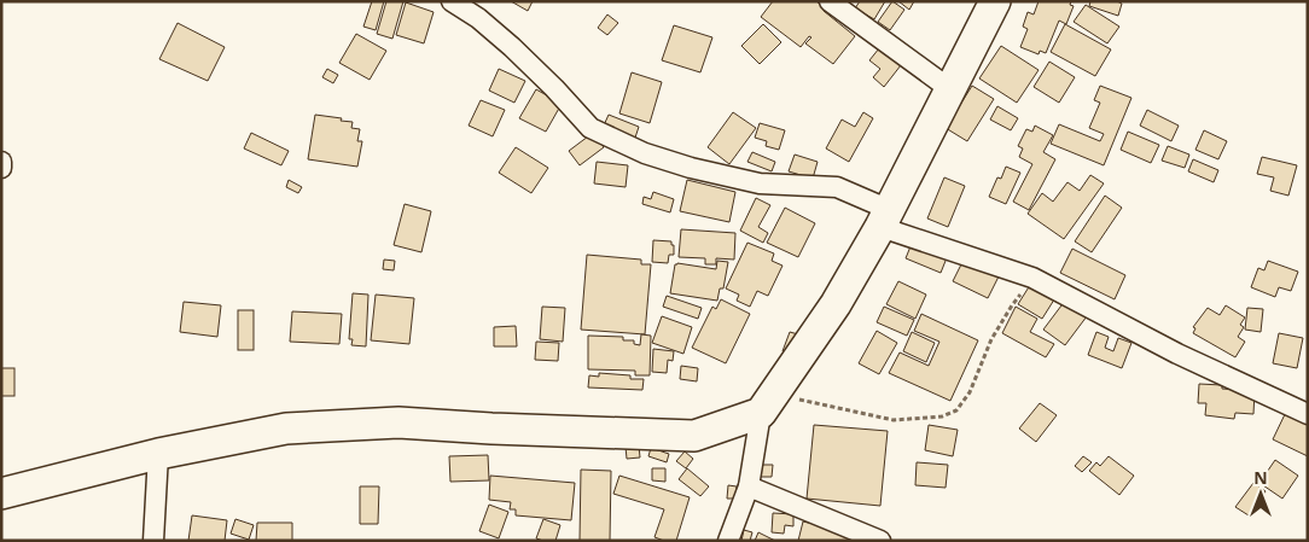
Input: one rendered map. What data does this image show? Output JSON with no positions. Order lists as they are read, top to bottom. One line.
{"north":"top"}
